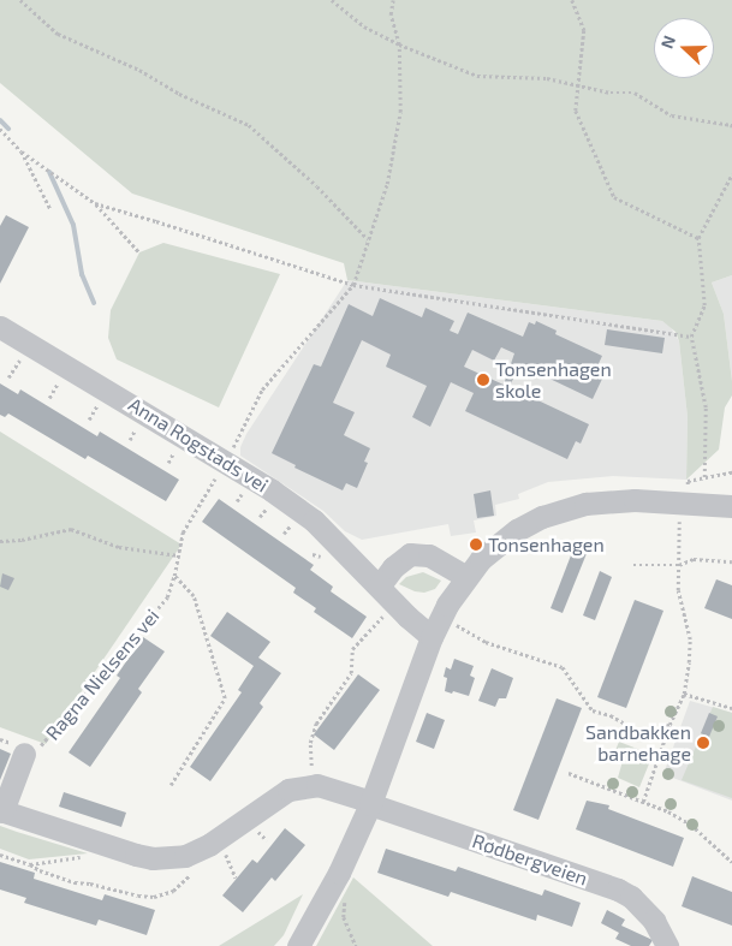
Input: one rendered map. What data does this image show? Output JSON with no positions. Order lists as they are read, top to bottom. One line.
{"streets":{"street":["Anna Rogstads vei","Ragna Nielsens vei","Rødbergveien"]},"crossings":[["Ragna Nielsens vei","Rødbergveien"]],"places":["Tonsenhagen skole","Tonsenhagen","Sandbakken barnehage"],"north":"left"}
